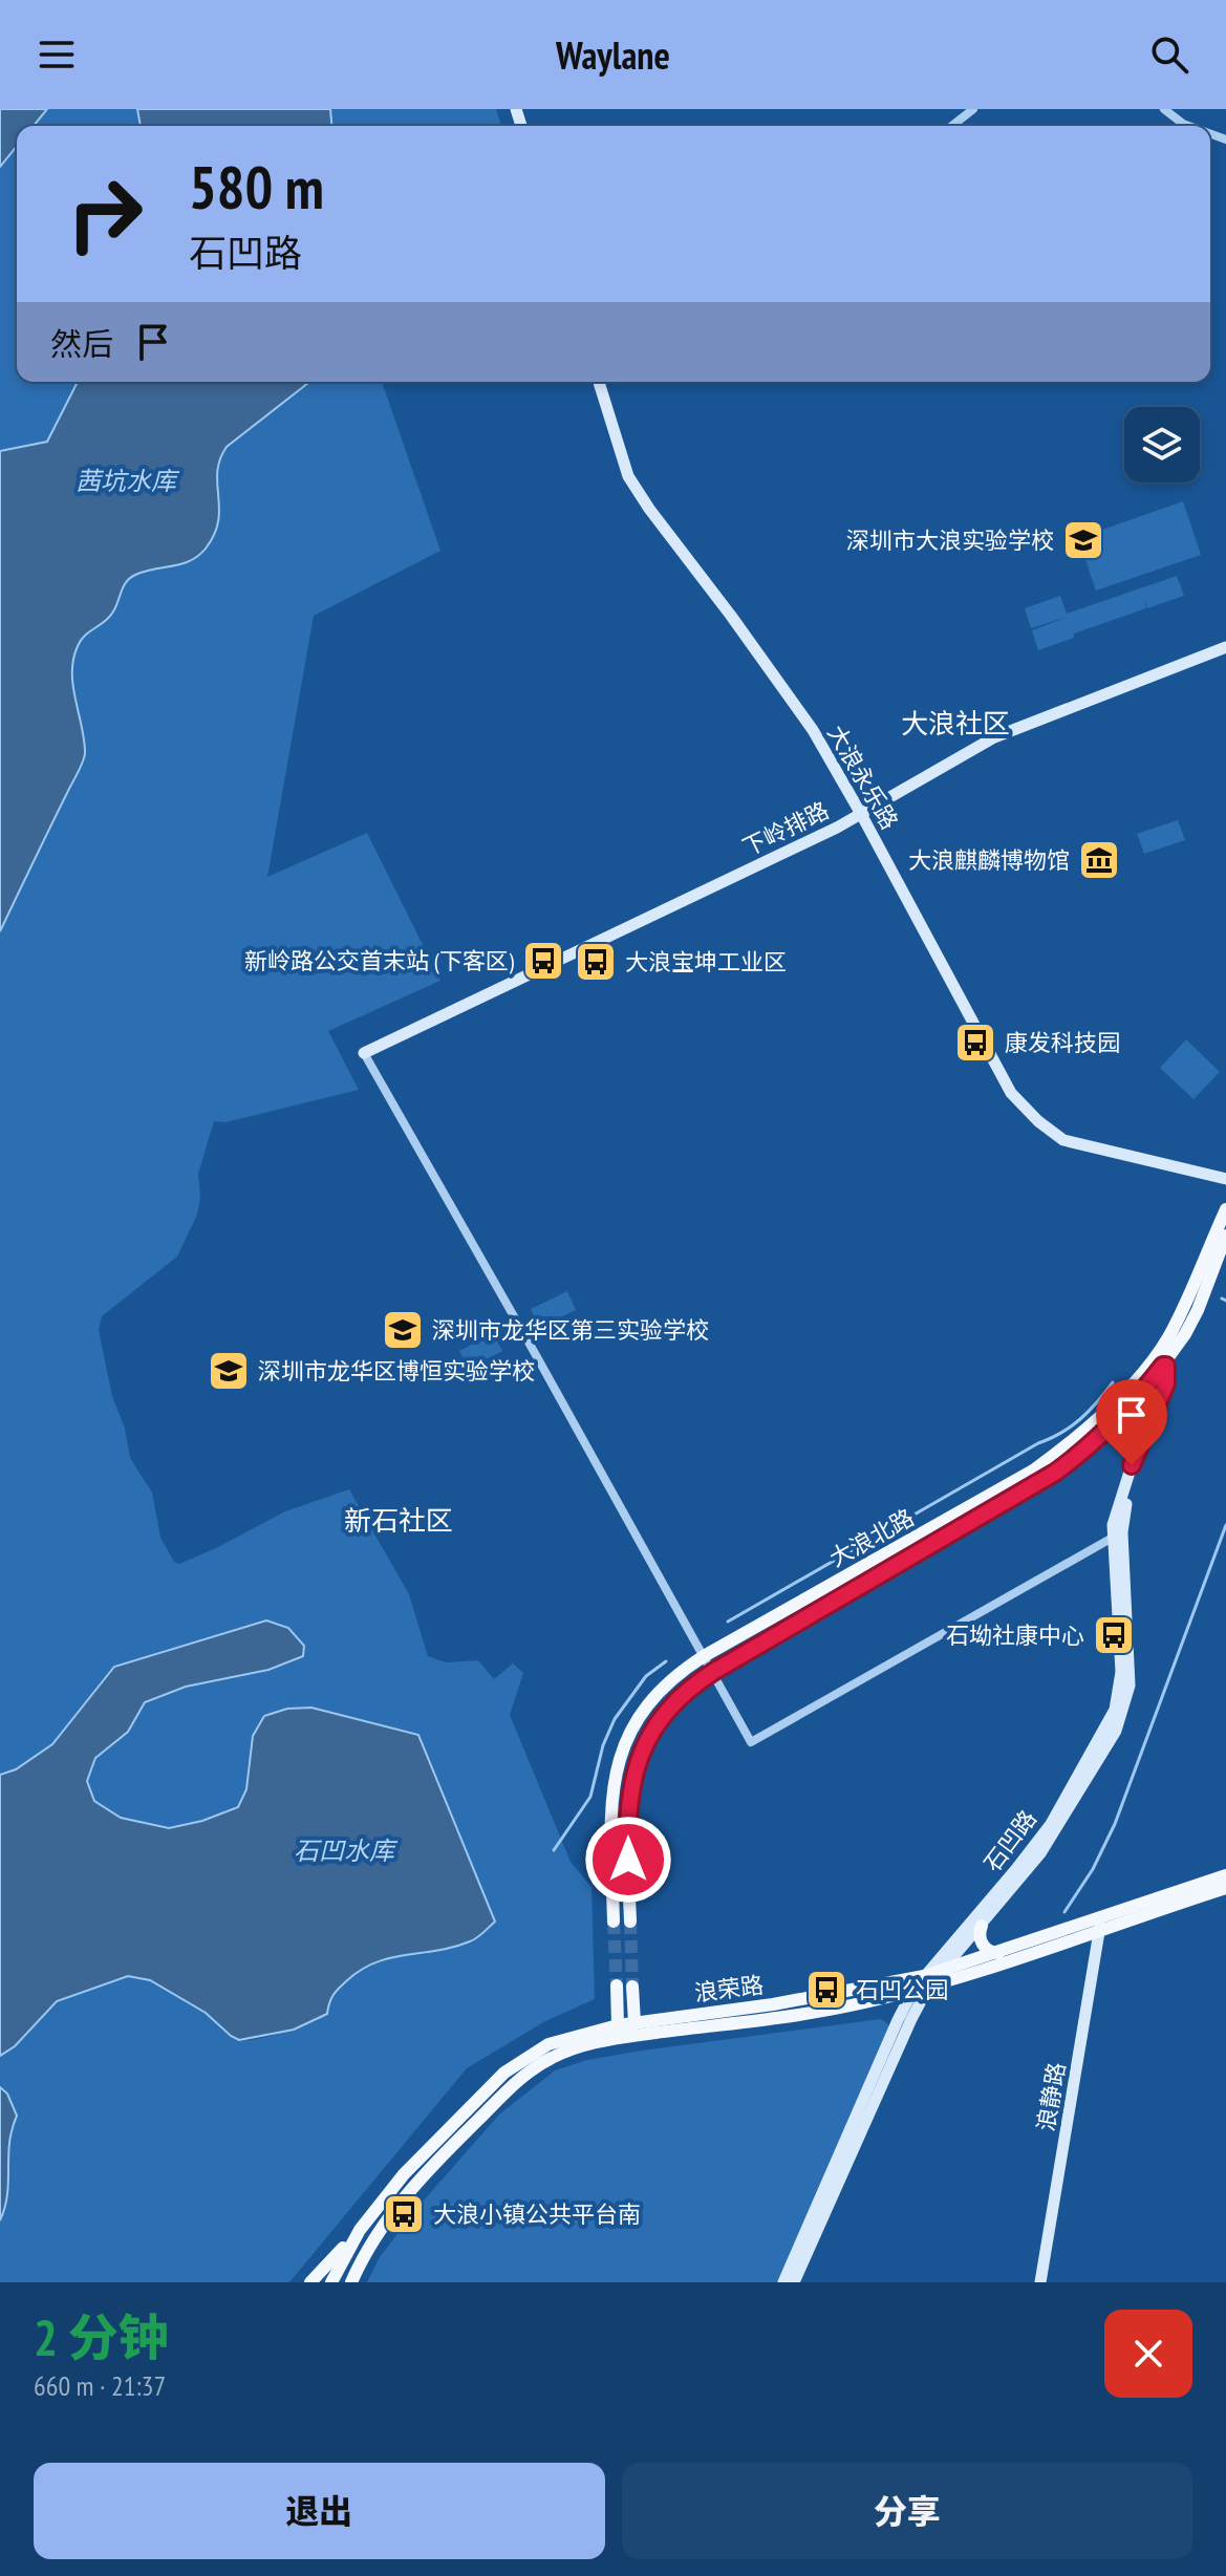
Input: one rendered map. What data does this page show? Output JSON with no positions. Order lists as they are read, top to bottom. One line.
{"streets":{"main road":["大浪北路","浪荣路"],"street":["大浪永乐路","下岭排路","石凹路","浪静路"]},"crossings":[["大浪永乐路","下岭排路"],["大浪北路","石凹路"],["石凹路","浪荣路"],["浪荣路","浪静路"]],"districts":["大浪社区","新石社区"],"water":["茜坑水库","石凹水库"],"places":{"school or university":["深圳市大浪实验学校","深圳市龙华区第三实验学校","深圳市龙华区博恒实验学校"],"museum":["大浪麒麟博物馆"],"bus stop":["新岭路公交首末站 (下客区)","大浪宝坤工业区","康发科技园","石坳社康中心","石凹公园","大浪小镇公共平台南"]},"page":{"header":"Waylane","turn":["580 m","石凹路"],"then":"然后","heading":["2 分钟","660 m · 21:37"],"buttons":["退出","分享"]}}
